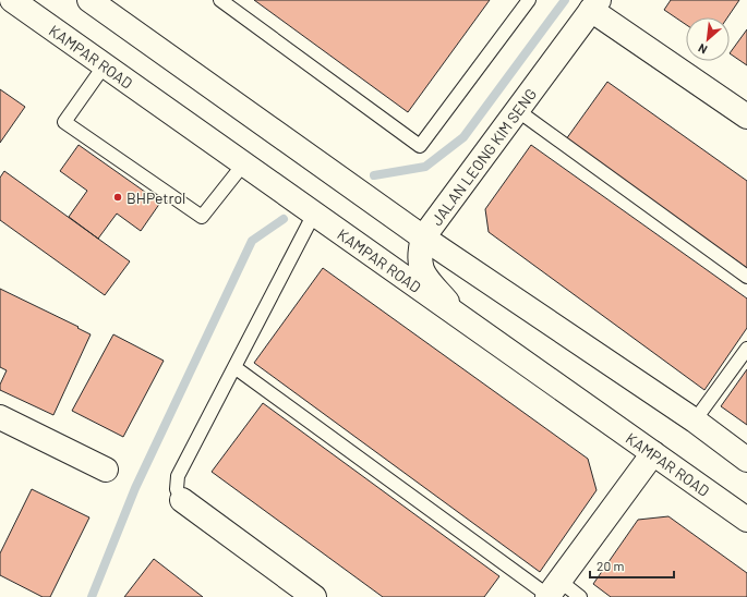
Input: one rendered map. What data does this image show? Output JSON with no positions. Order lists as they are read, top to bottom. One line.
{"streets":{"main road":["KAMPAR ROAD","JALAN LEONG KIM SENG"]},"crossings":[["KAMPAR ROAD","JALAN LEONG KIM SENG"]],"places":["BHPetrol"],"scale_bar":"20 m","north":"bottom left"}
